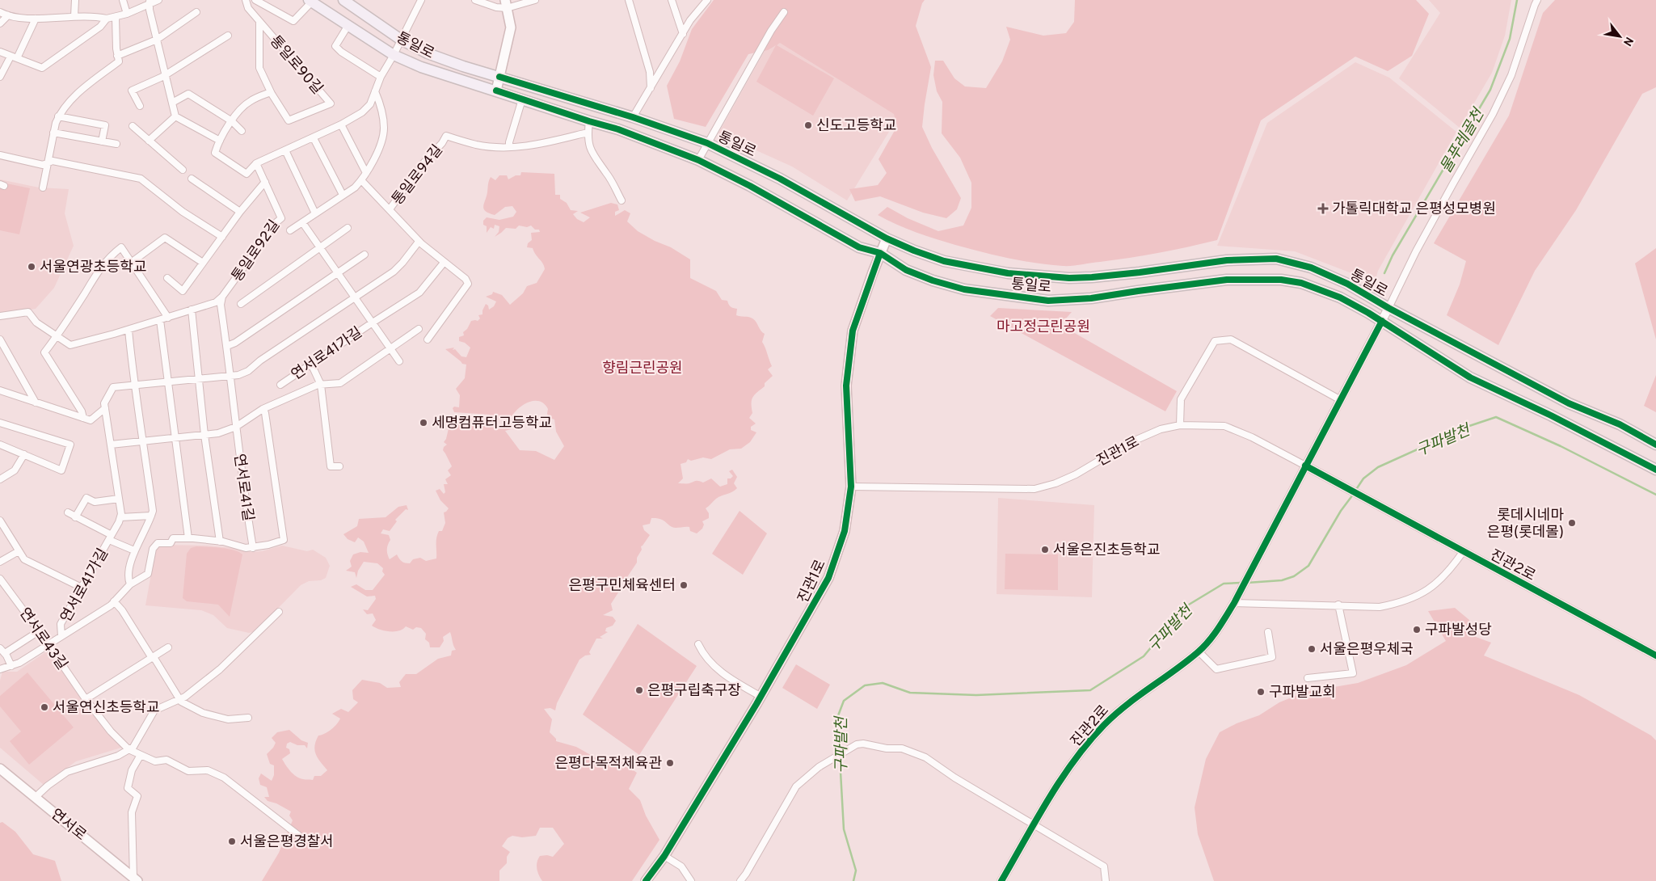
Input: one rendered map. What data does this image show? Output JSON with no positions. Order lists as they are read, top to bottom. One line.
{"streets":{"main road":["통일로","진관1로","연서로"],"street":["통일로90길","통일로94길","통일로92길","연서로41가길","연서로41길","진관2로","연서로43길"]},"crossings":[["통일로","통일로90길"],["통일로","진관1로"],["통일로94길","연서로41가길"],["연서로41가길","연서로41길"],["진관1로","진관2로"]],"water":["물푸레골천","구파발천"],"parks":["마고정근린공원","향림근린공원"],"places":{"other":["신도고등학교","서울연광초등학교","세명컴퓨터고등학교","롯데시네마 은평(롯데몰)","서울은진초등학교","은평구민체육센터","구파발성당","서울은평우체국","은평구립축구장","구파발교회","서울연신초등학교","은평다목적체육관","서울은평경찰서"],"health":["가톨릭대학교 은평성모병원"]},"north":"bottom right"}
